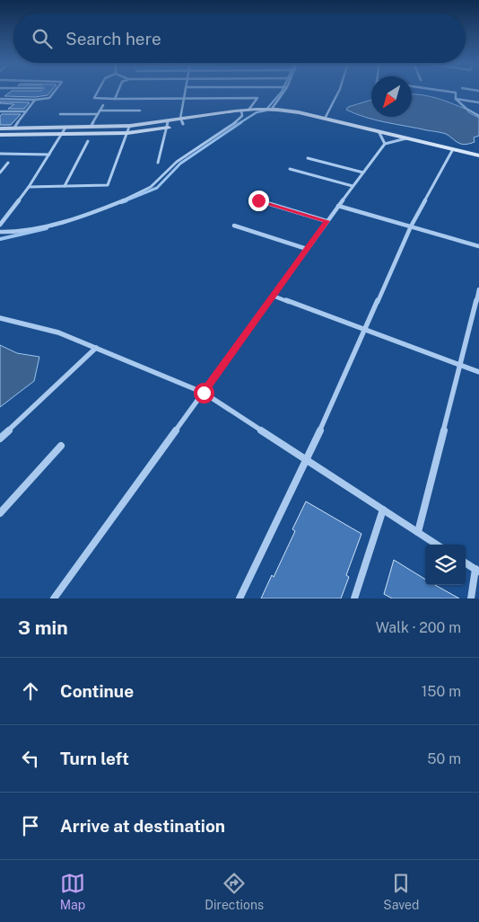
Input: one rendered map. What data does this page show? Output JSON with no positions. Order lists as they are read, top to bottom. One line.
{"north":"bottom left","page":{"search":"Search here","heading":["3 min","Walk · 200 m"],"list":[["Continue","150 m"],["Turn left","50 m"],"Arrive at destination"],"nav":["Map","Directions","Saved"]}}
